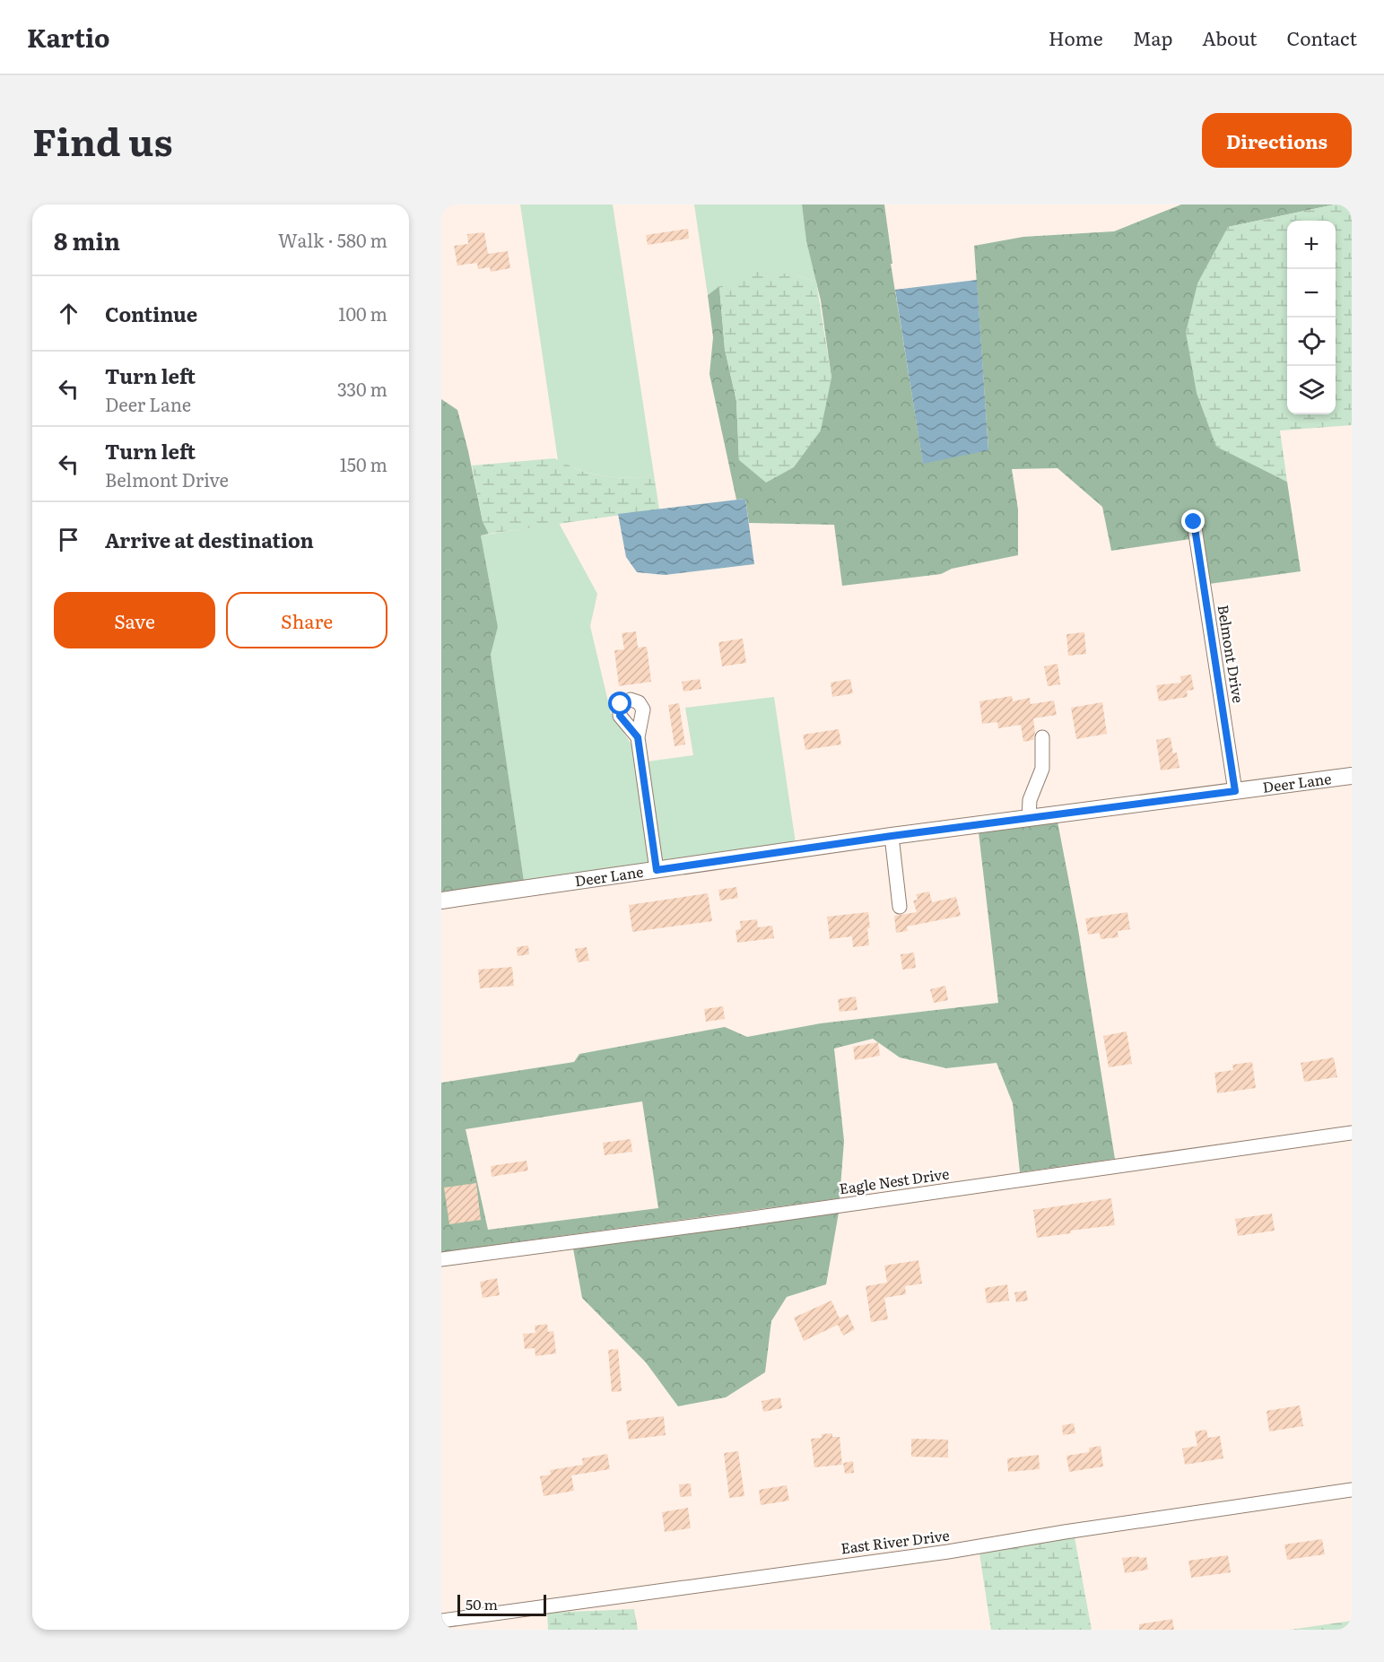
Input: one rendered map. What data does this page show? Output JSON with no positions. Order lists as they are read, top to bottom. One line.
{"streets":{"street":["Belmont Drive","Deer Lane","Eagle Nest Drive","East River Drive"]},"crossings":[["Belmont Drive","Deer Lane"]],"scale_bar":"50 m","page":{"header":"Kartio","nav":["Home","Map","About","Contact"],"title":"Find us","buttons":["Directions",["Save","Share"]],"heading":["8 min","Walk · 580 m"],"map_buttons":["+","−"],"list":[["Continue","100 m"],["Turn left","Deer Lane","330 m"],["Turn left","Belmont Drive","150 m"],"Arrive at destination"],"scale":"50 m"}}
